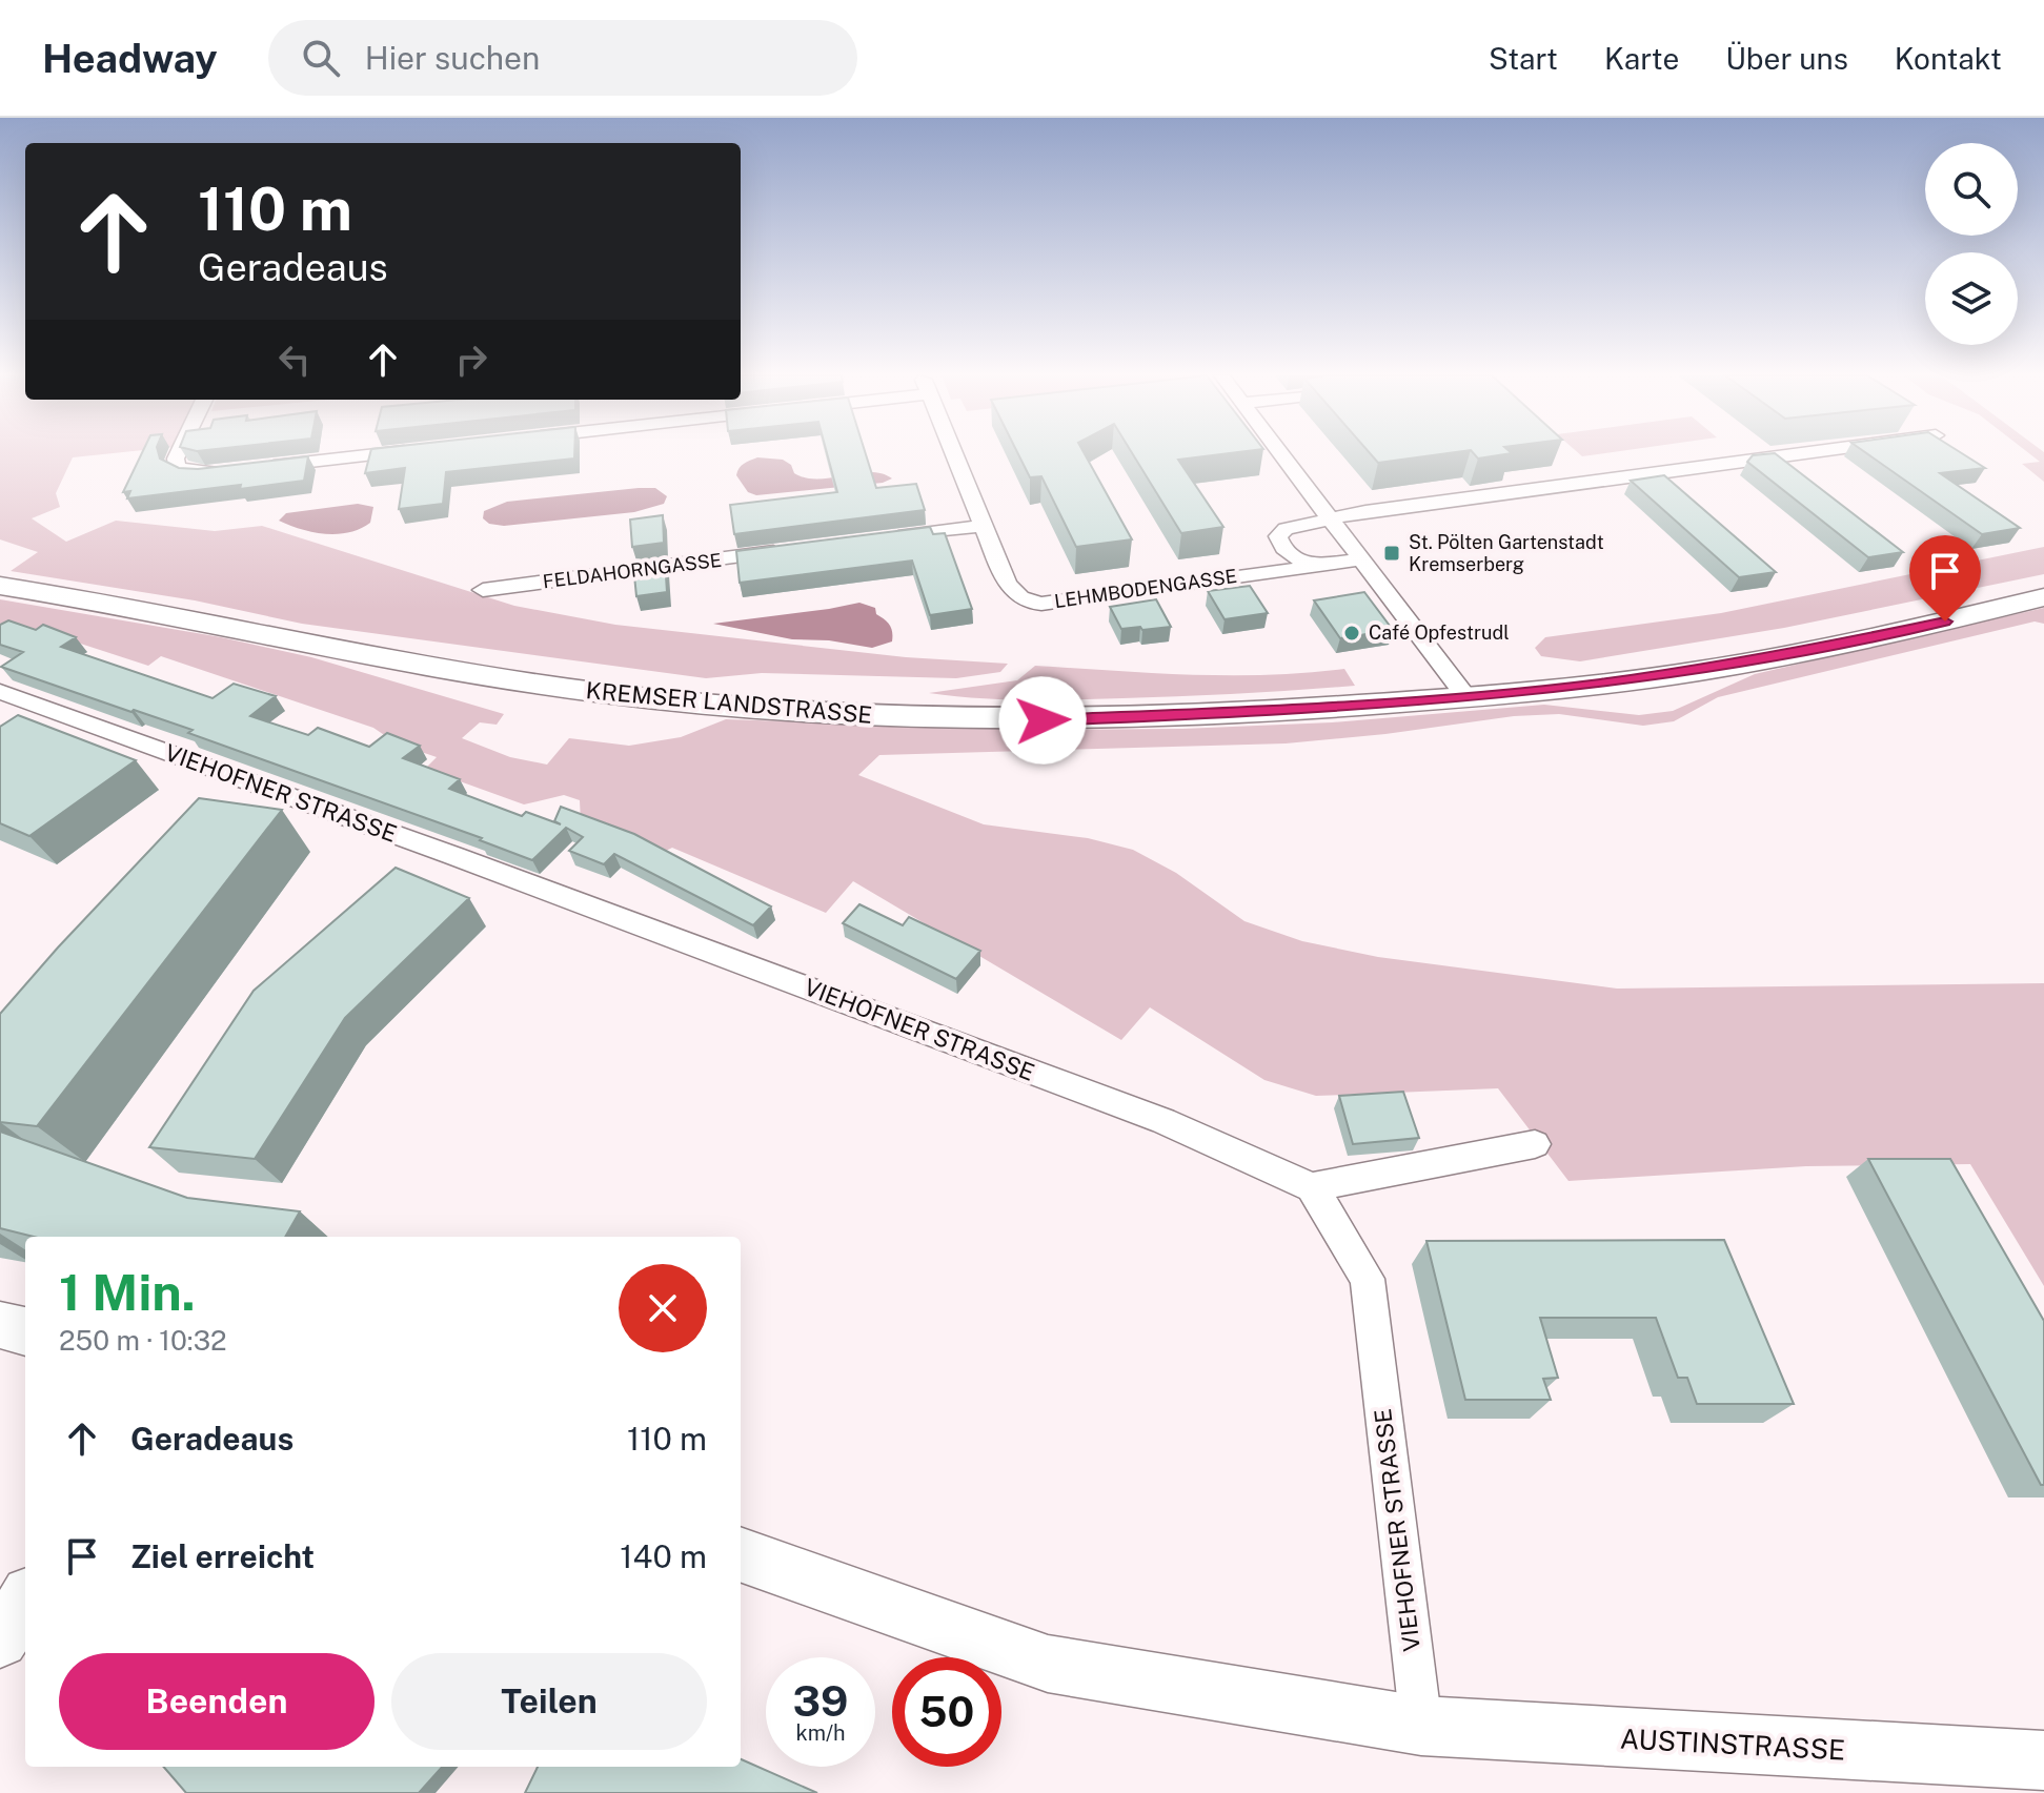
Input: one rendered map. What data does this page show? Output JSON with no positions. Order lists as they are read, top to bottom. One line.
{"streets":{"main road":["KREMSER LANDSTRASSE","AUSTINSTRASSE"],"street":["FELDAHORNGASSE","LEHMBODENGASSE","VIEHOFNER STRASSE"]},"crossings":[["VIEHOFNER STRASSE","AUSTINSTRASSE"]],"places":{"transit":["St. Pölten Gartenstadt Kremserberg"],"other":["Café Opfestrudl"]},"page":{"header":"Headway","search":"Hier suchen","nav":["Start","Karte","Über uns","Kontakt"],"turn":["110 m","Geradeaus"],"heading":["1 Min.","250 m · 10:32"],"list":[{"name":"Geradeaus","value":"110 m"},{"name":"Ziel erreicht","value":"140 m"}],"buttons":["Beenden","Teilen"],"speed":"39 km/h","limit":"50"}}
